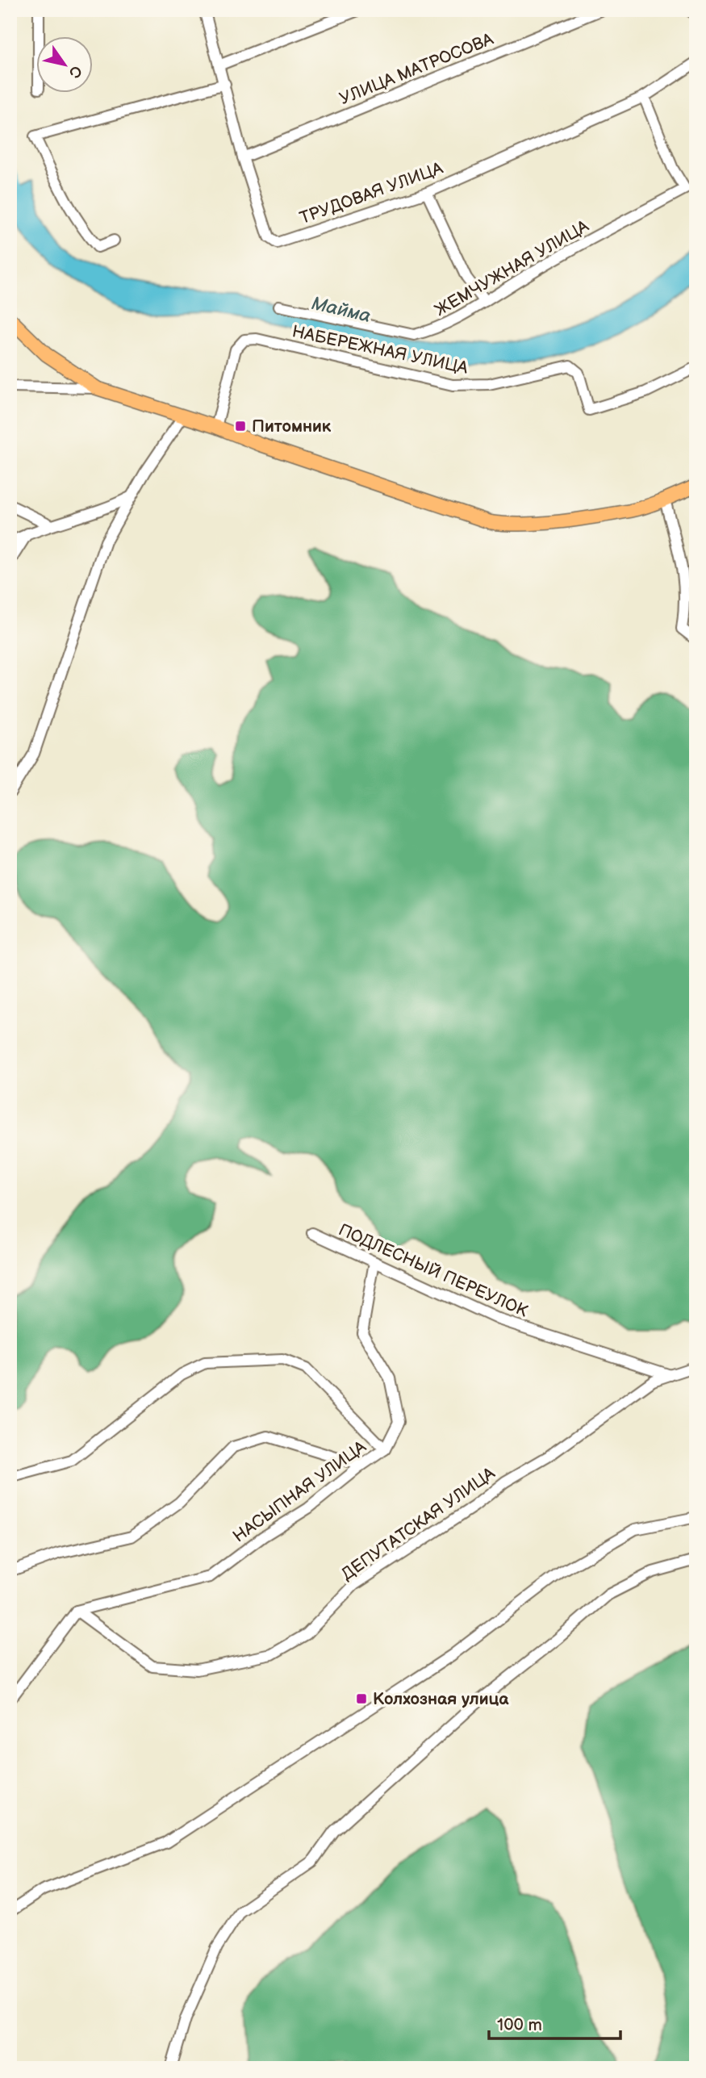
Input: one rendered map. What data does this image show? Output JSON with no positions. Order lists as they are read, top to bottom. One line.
{"streets":{"street":["УЛИЦА МАТРОСОВА","ТРУДОВАЯ УЛИЦА","ЖЕМЧУЖНАЯ УЛИЦА","НАБЕРЕЖНАЯ УЛИЦА","ПОДЛЕСНЫЙ ПЕРЕУЛОК","НАСЫПНАЯ УЛИЦА","ДЕПУТАТСКАЯ УЛИЦА"]},"crossings":[["УЛИЦА МАТРОСОВА","ТРУДОВАЯ УЛИЦА"],["ТРУДОВАЯ УЛИЦА","ЖЕМЧУЖНАЯ УЛИЦА"],["ПОДЛЕСНЫЙ ПЕРЕУЛОК","НАСЫПНАЯ УЛИЦА"],["ПОДЛЕСНЫЙ ПЕРЕУЛОК","ДЕПУТАТСКАЯ УЛИЦА"],["НАСЫПНАЯ УЛИЦА","ДЕПУТАТСКАЯ УЛИЦА"]],"water":["Майма"],"places":{"transit":["Питомник","Колхозная улица"]},"scale_bar":"100 m","north":"bottom right"}
